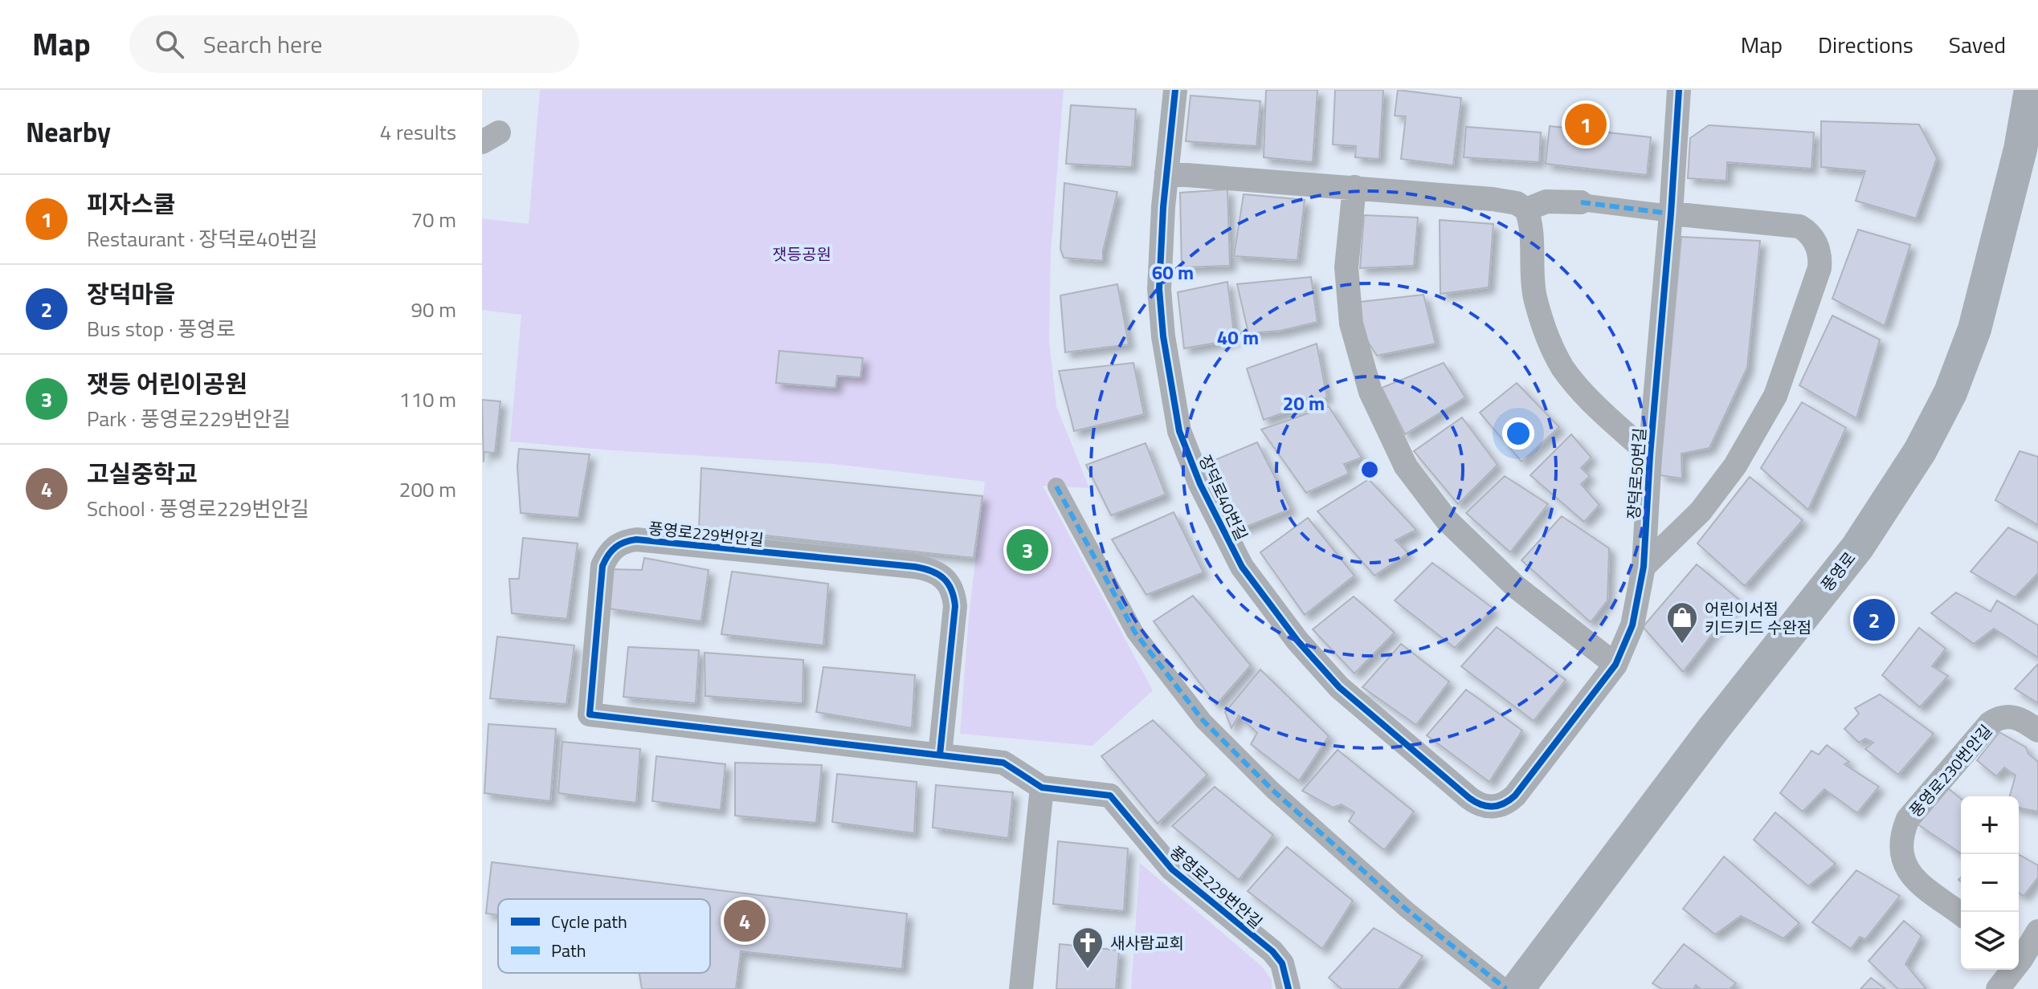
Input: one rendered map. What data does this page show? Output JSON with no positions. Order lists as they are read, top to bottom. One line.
{"streets":{"main road":["풍영로"],"street":["장덕로50번길","장덕로40번길","풍영로229번안길","풍영로230번안길"]},"crossings":[["장덕로50번길","장덕로40번길"]],"parks":["잿등공원"],"places":{"shop":["어린이서점 키드키드 수완점"],"church":["새사람교회"]},"legend":["Cycle path","Path"],"page":{"header":"Map","search":"Search here","nav":["Map","Directions","Saved"],"heading":["Nearby","4 results"],"pins":["1","3","2","4"],"list":[{"mark":"1","name":"피자스쿨","note":"Restaurant · 장덕로40번길","value":"70 m"},{"mark":"2","name":"장덕마을","note":"Bus stop · 풍영로","value":"90 m"},{"mark":"3","name":"잿등 어린이공원","note":"Park · 풍영로229번안길","value":"110 m"},{"mark":"4","name":"고실중학교","note":"School · 풍영로229번안길","value":"200 m"}],"map_buttons":["+","−"]},"rings":["60 m","40 m","20 m"]}
